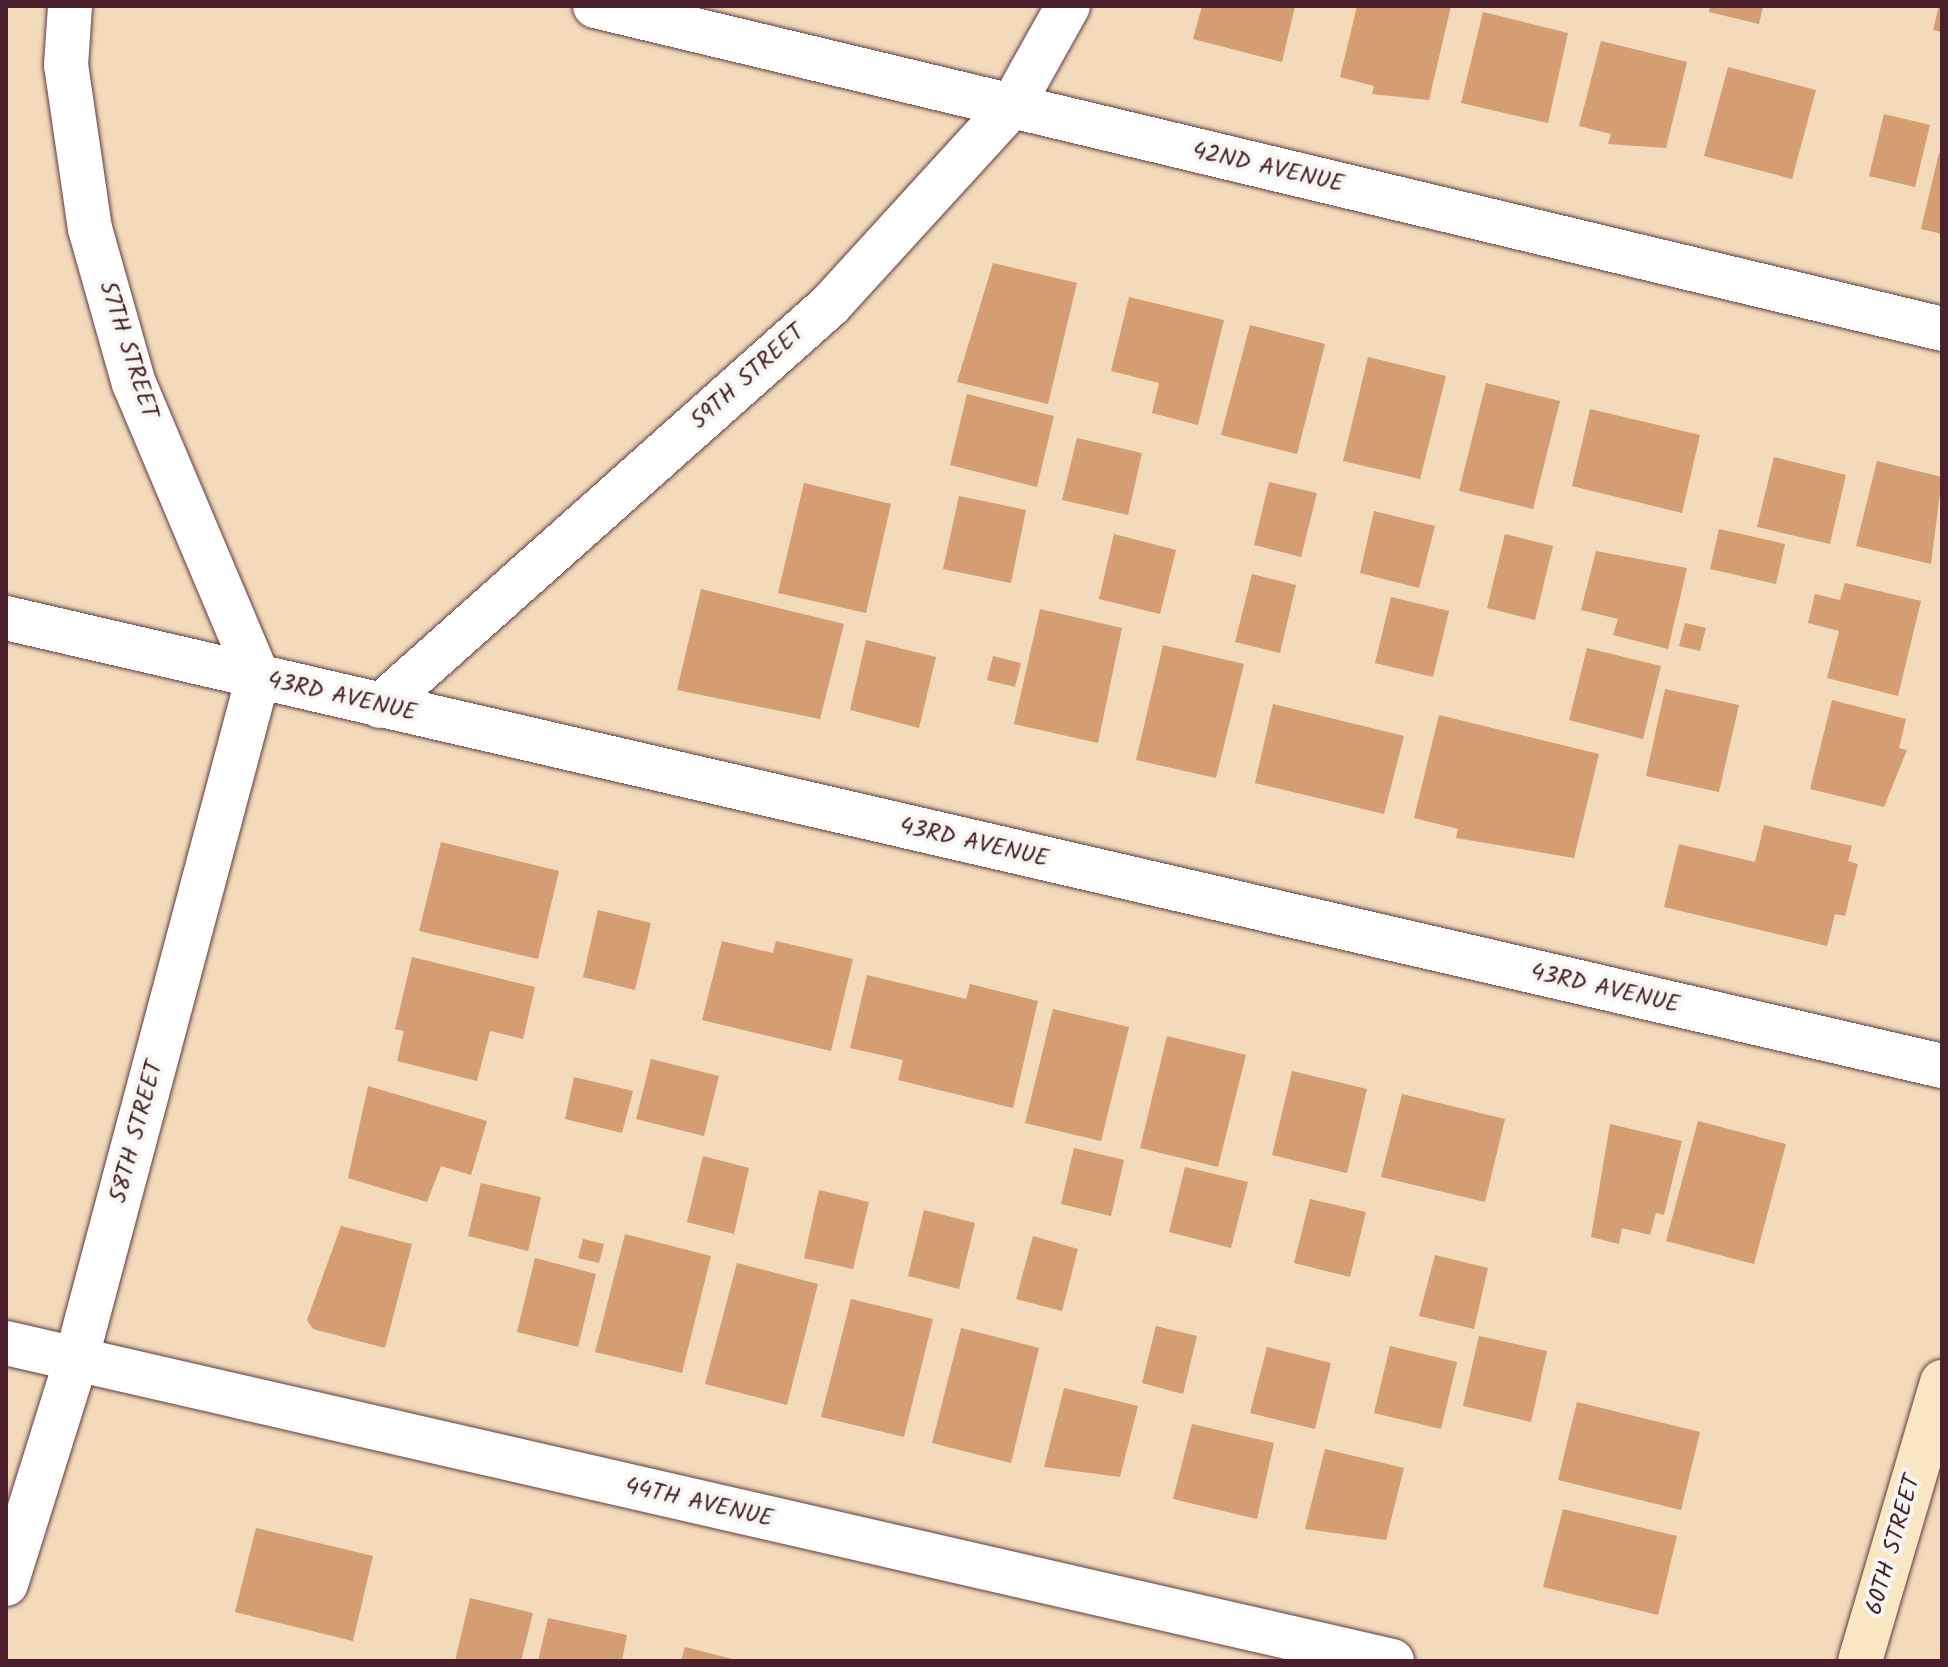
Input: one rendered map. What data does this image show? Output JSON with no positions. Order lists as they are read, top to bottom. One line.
{"streets":{"street":["42ND AVENUE","57TH STREET","59TH STREET","43RD AVENUE","58TH STREET","44TH AVENUE","60TH STREET"]},"crossings":[["42ND AVENUE","59TH STREET"],["57TH STREET","43RD AVENUE"],["57TH STREET","58TH STREET"],["59TH STREET","43RD AVENUE"],["43RD AVENUE","58TH STREET"],["58TH STREET","44TH AVENUE"]]}
